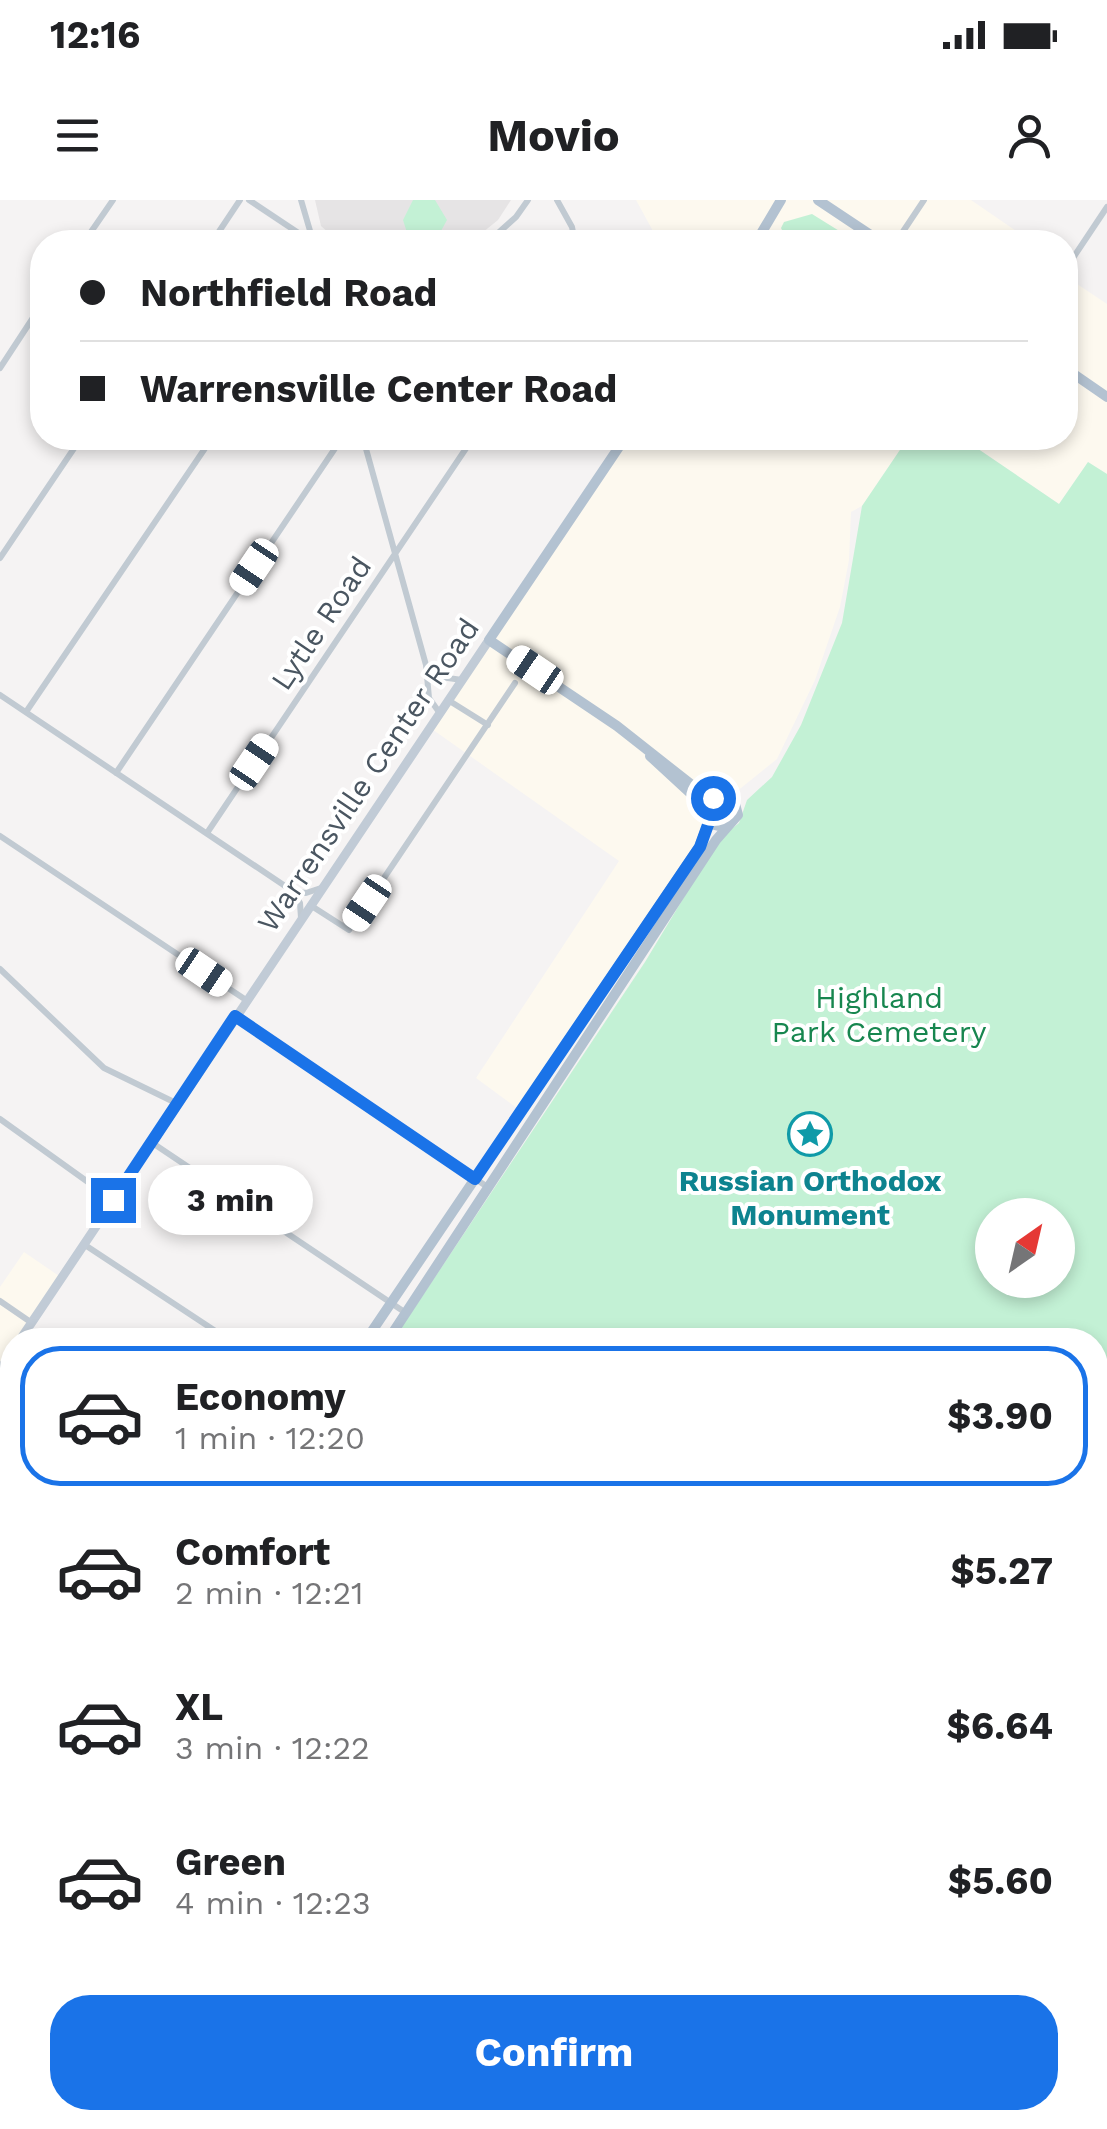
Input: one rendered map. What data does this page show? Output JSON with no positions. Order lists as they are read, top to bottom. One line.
{"streets":{"main road":["Warrensville Center Road"],"street":["Lytle Road"]},"parks":["Highland Park Cemetery"],"places":{"place":["Russian Orthodox Monument"]},"north":"top right","page":{"status":"12:16","header":"Movio","banner":["Northfield Road","Warrensville Center Road"],"bubble":"3 min","list":[{"name":"Economy","note":"1 min · 12:20","value":"$3.90"},{"name":"Comfort","note":"2 min · 12:21","value":"$5.27"},{"name":"XL","note":"3 min · 12:22","value":"$6.64"},{"name":"Green","note":"4 min · 12:23","value":"$5.60"}],"buttons":"Confirm"}}
